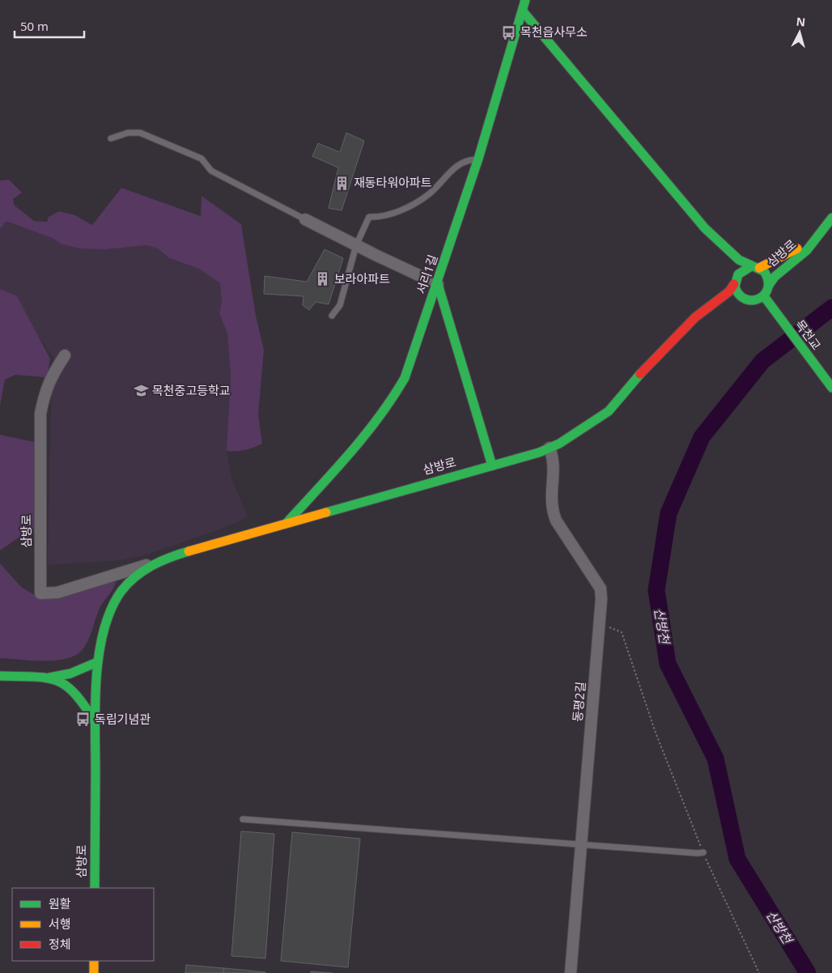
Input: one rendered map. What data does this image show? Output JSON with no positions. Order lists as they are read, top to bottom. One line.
{"streets":{"street":["삼방로","서리1길","목천교","동평2길"]},"crossings":[["삼방로","서리1길"],["삼방로","목천교"],["삼방로","동평2길"]],"water":["산방천"],"places":{"bus stop":["목천읍사무소","독립기념관"],"building":["재동타워아파트","보라아파트"],"school or university":["목천중고등학교"]},"legend":["원활","서행","정체"],"scale_bar":"50 m","north":"top"}
